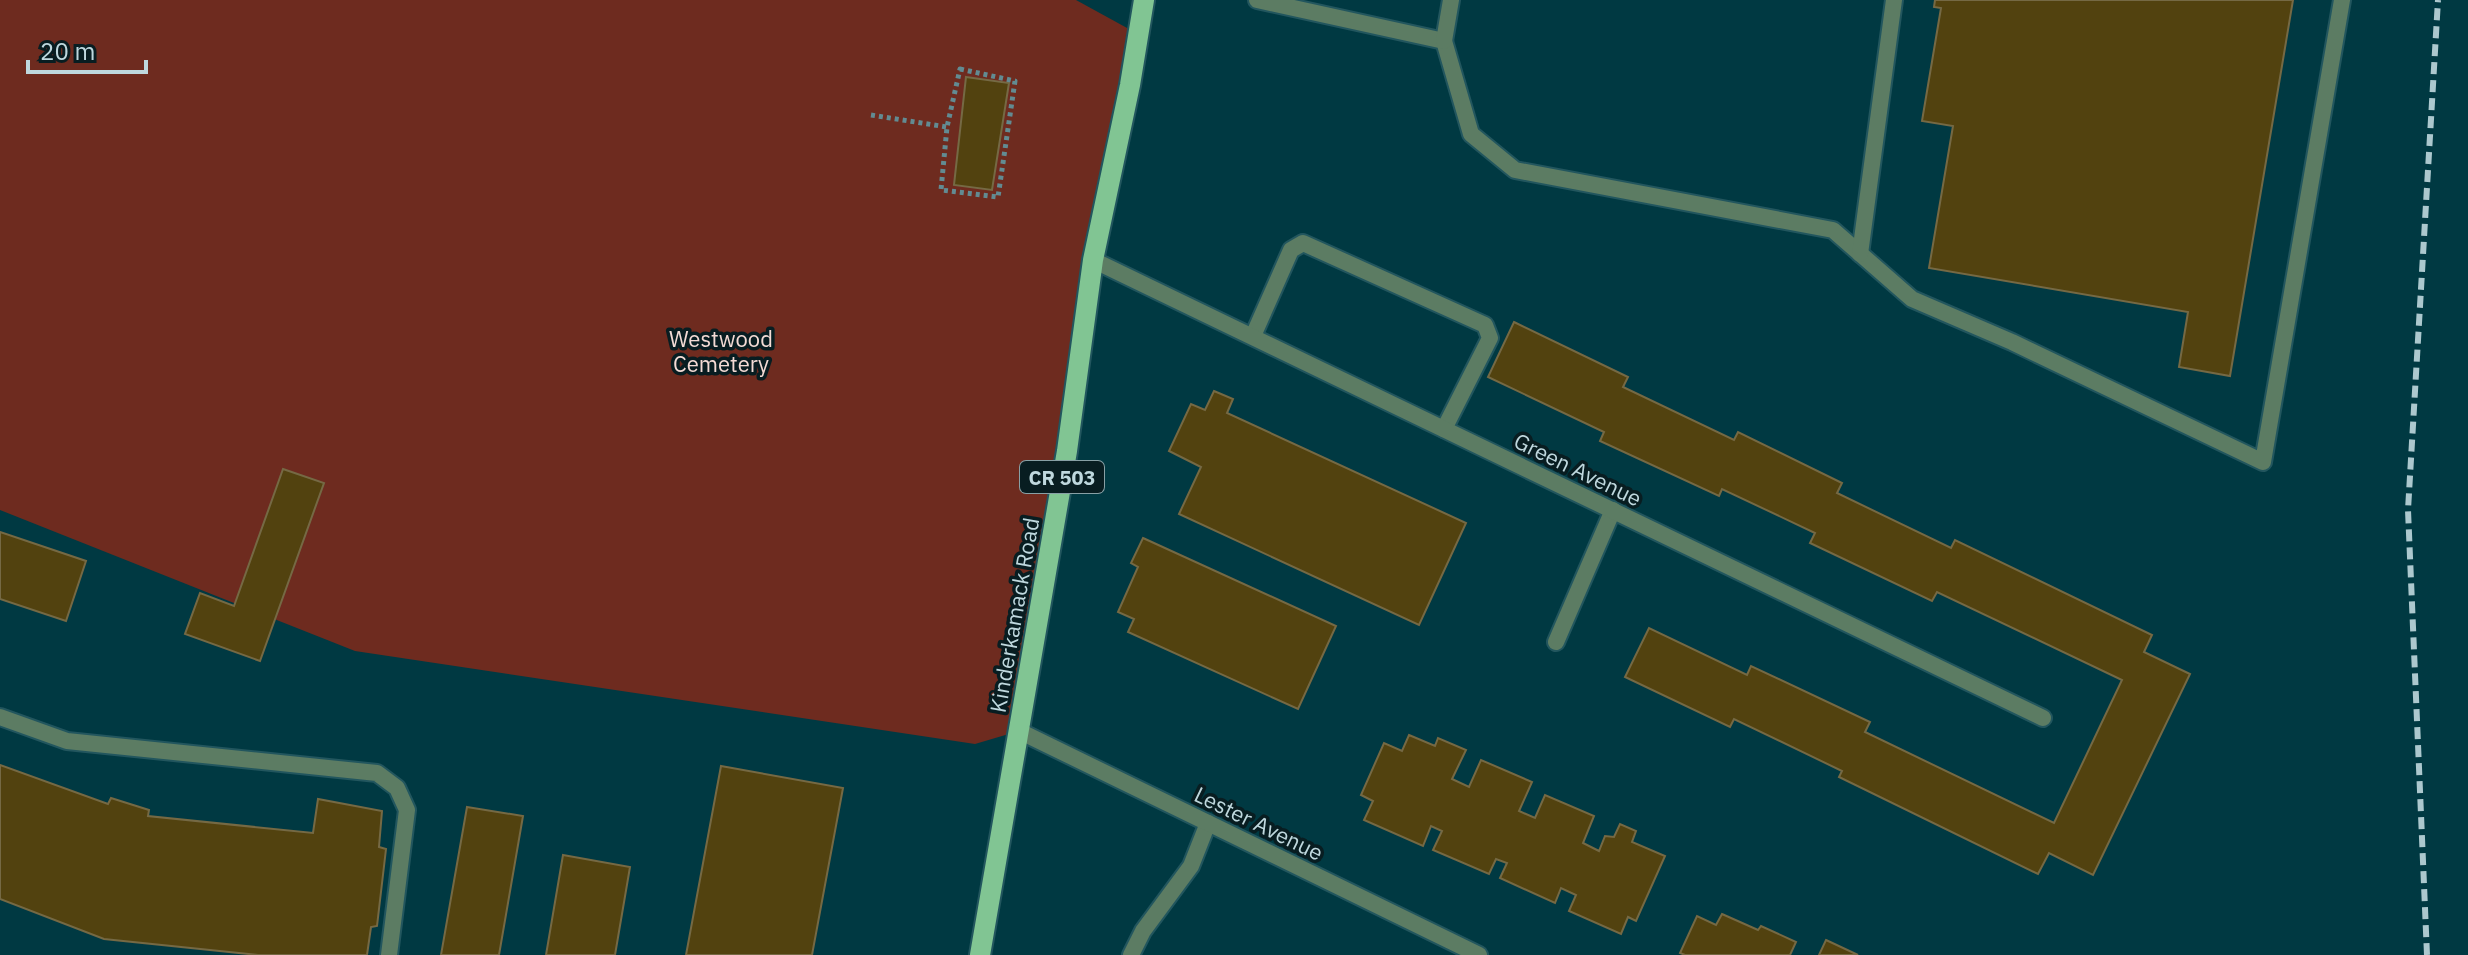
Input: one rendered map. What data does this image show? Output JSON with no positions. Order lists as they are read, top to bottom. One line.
{"streets":{"main road":["CR 503","Kinderkamack Road"],"street":["Green Avenue","Lester Avenue"]},"crossings":[["Green Avenue","Kinderkamack Road"],["Kinderkamack Road","Lester Avenue"]],"parks":["Westwood Cemetery"],"scale_bar":"20 m"}
